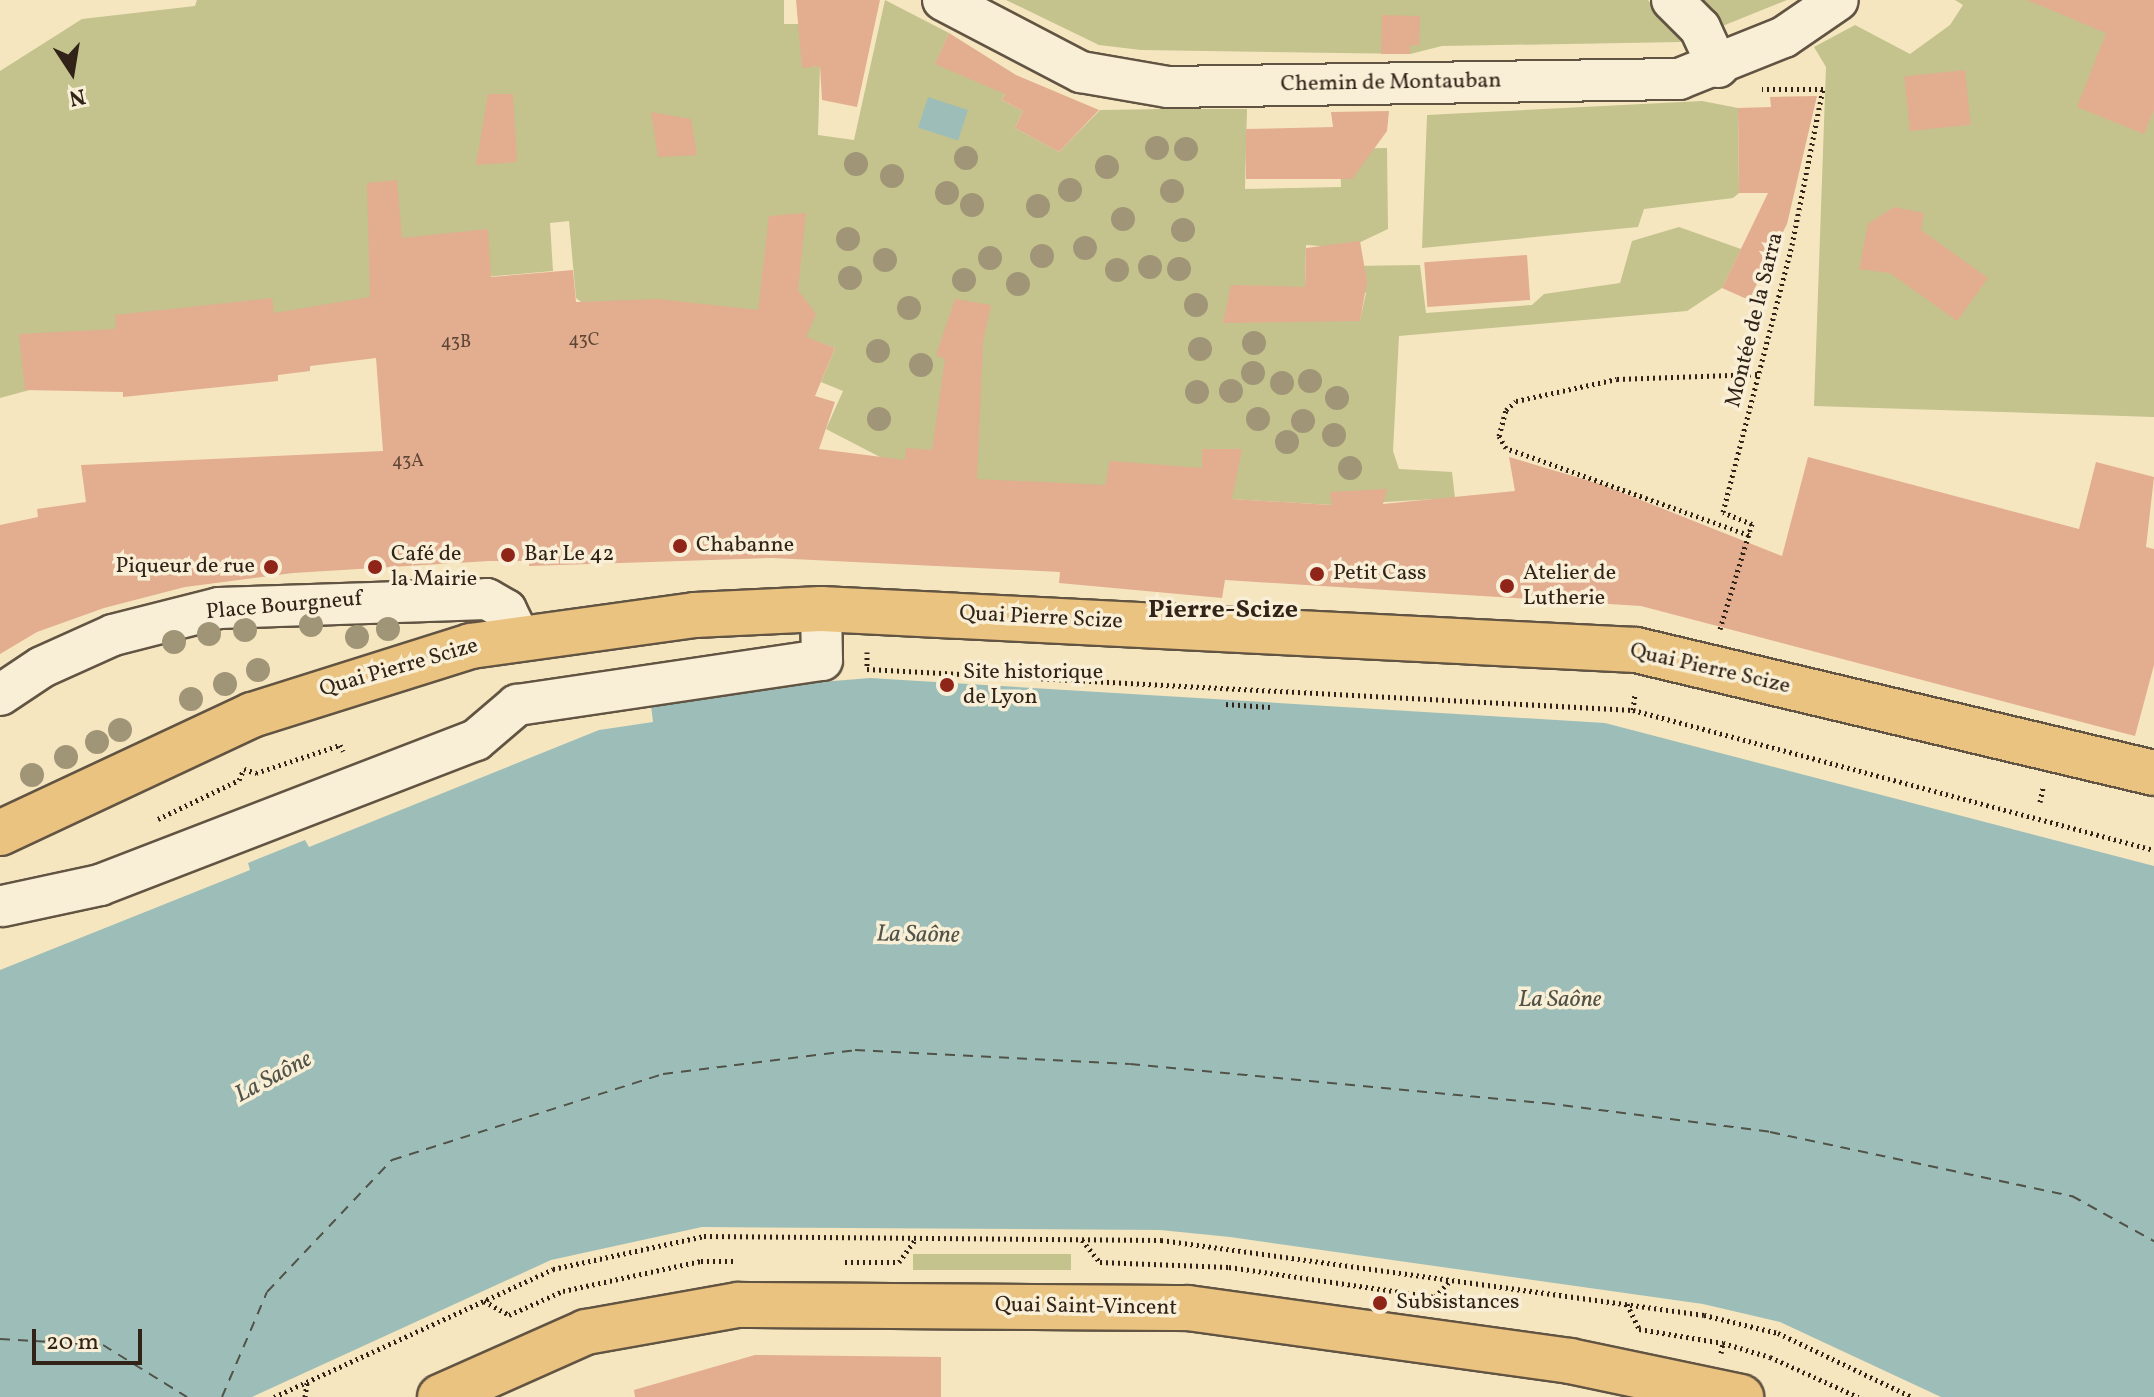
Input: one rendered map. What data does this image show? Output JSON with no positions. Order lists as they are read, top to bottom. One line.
{"streets":{"main road":["Quai Pierre Scize","Quai Saint-Vincent"],"street":["Chemin de Montauban","Place Bourgneuf"],"path":["Montée de la Sarra"]},"crossings":[["Chemin de Montauban","Montée de la Sarra"],["Place Bourgneuf","Quai Pierre Scize"]],"districts":["Pierre-Scize"],"water":["La Saône"],"places":["Chabanne","Bar Le 42","Piqueur de rue","Café de la Mairie","Petit Cass","Atelier de Lutherie","Site historique de Lyon","Subsistances"],"house_numbers":["43C","43B","43A"],"scale_bar":"20 m","north":"bottom"}
